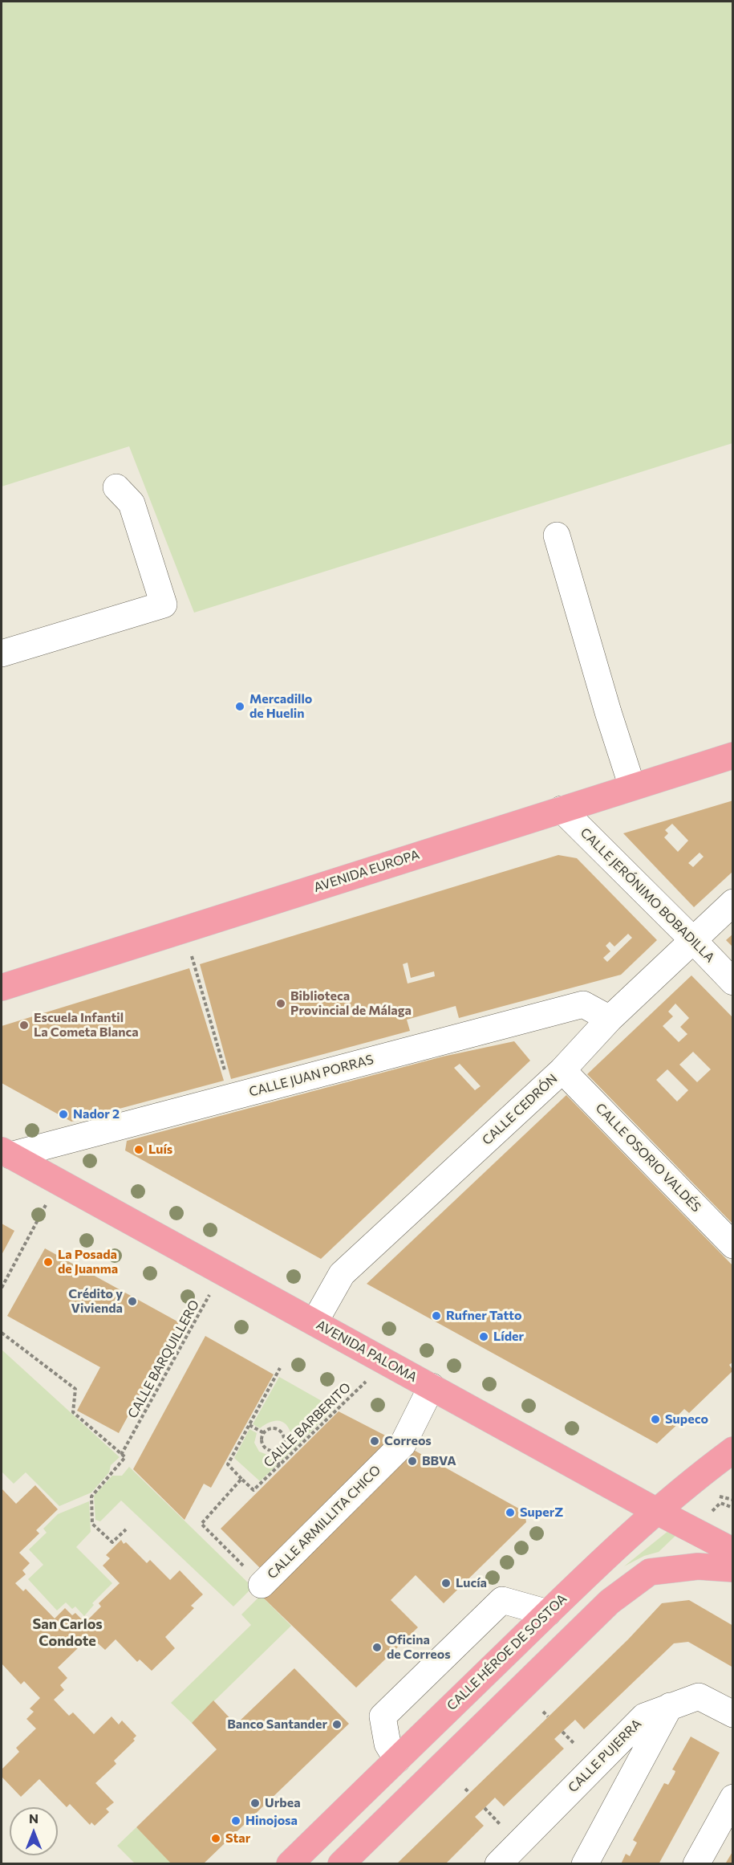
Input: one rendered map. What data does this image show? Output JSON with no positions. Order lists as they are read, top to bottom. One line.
{"streets":{"main road":["AVENIDA EUROPA","AVENIDA PALOMA","CALLE HÉROE DE SOSTOA"],"street":["CALLE JERÓNIMO BOBADILLA","CALLE JUAN PORRAS","CALLE CEDRÓN","CALLE OSORIO VALDÉS","CALLE ARMILLITA CHICO","CALLE PUJERRA"],"path":["CALLE BARQUILLERO","CALLE BARBERITO"]},"crossings":[["AVENIDA EUROPA","CALLE JERÓNIMO BOBADILLA"],["CALLE JERÓNIMO BOBADILLA","CALLE CEDRÓN"],["CALLE JUAN PORRAS","CALLE CEDRÓN"],["CALLE JUAN PORRAS","AVENIDA PALOMA"],["CALLE CEDRÓN","CALLE OSORIO VALDÉS"],["CALLE CEDRÓN","AVENIDA PALOMA"],["AVENIDA PALOMA","CALLE BARQUILLERO"],["AVENIDA PALOMA","CALLE BARBERITO"],["AVENIDA PALOMA","CALLE ARMILLITA CHICO"],["AVENIDA PALOMA","CALLE HÉROE DE SOSTOA"]],"districts":["San Carlos Condote"],"places":["Mercadillo de Huelin","Biblioteca Provincial de Málaga","Escuela Infantil La Cometa Blanca","Nador 2","Luís","La Posada de Juanma","Crédito y Vivienda","Rufner Tatto","Líder","Supeco","Correos","BBVA","SuperZ","Lucía","Oficina de Correos","Banco Santander","Urbea","Hinojosa","Star"],"north":"top"}
